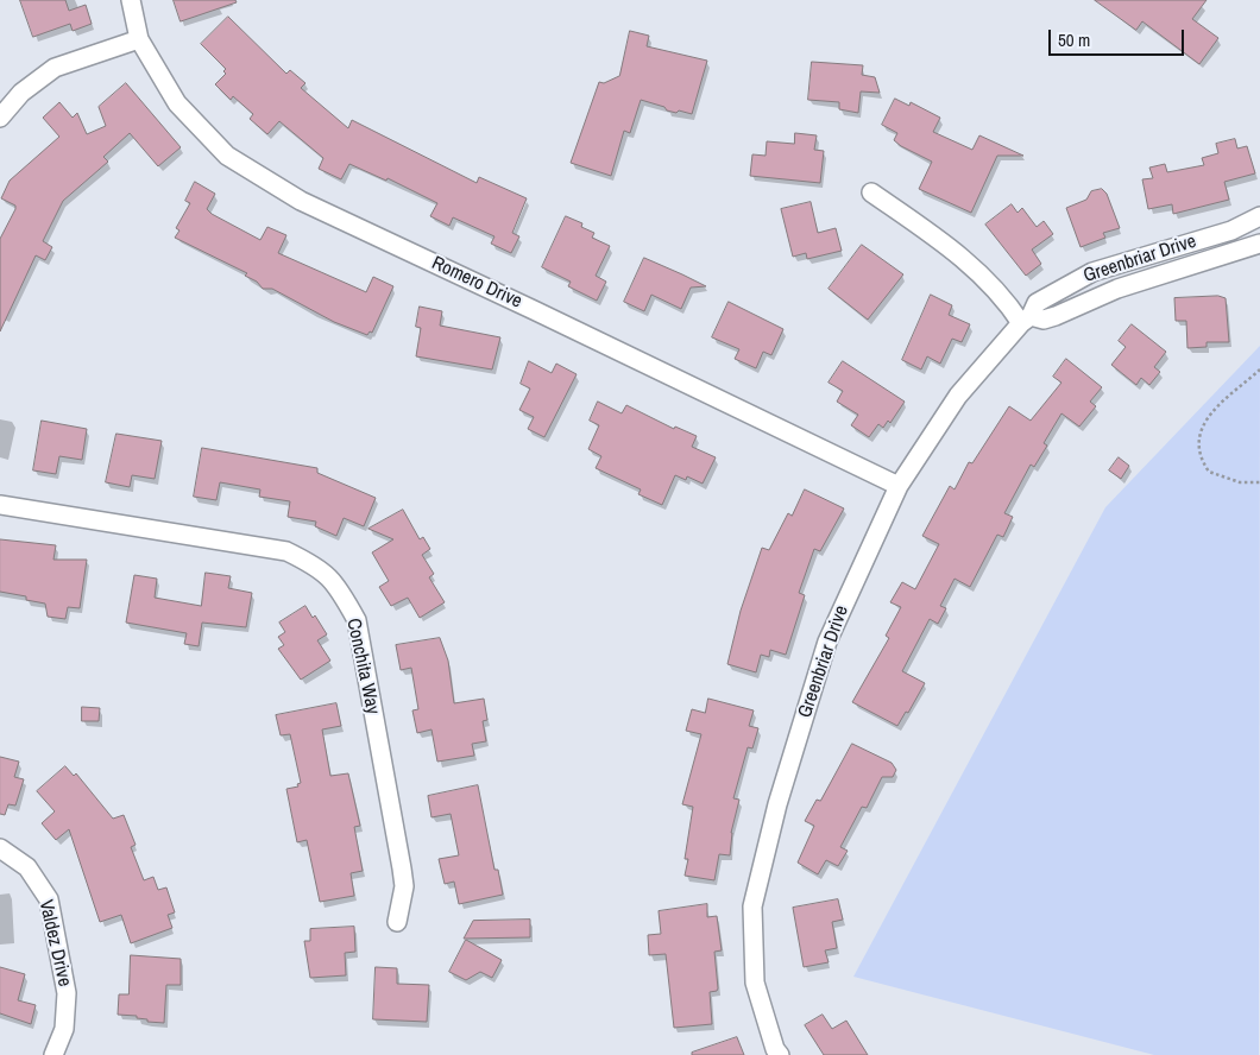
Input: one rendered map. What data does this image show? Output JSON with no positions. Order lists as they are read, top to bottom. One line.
{"streets":{"street":["Greenbriar Drive","Romero Drive","Conchita Way","Valdez Drive"]},"crossings":[["Greenbriar Drive","Romero Drive"]],"scale_bar":"50 m"}
